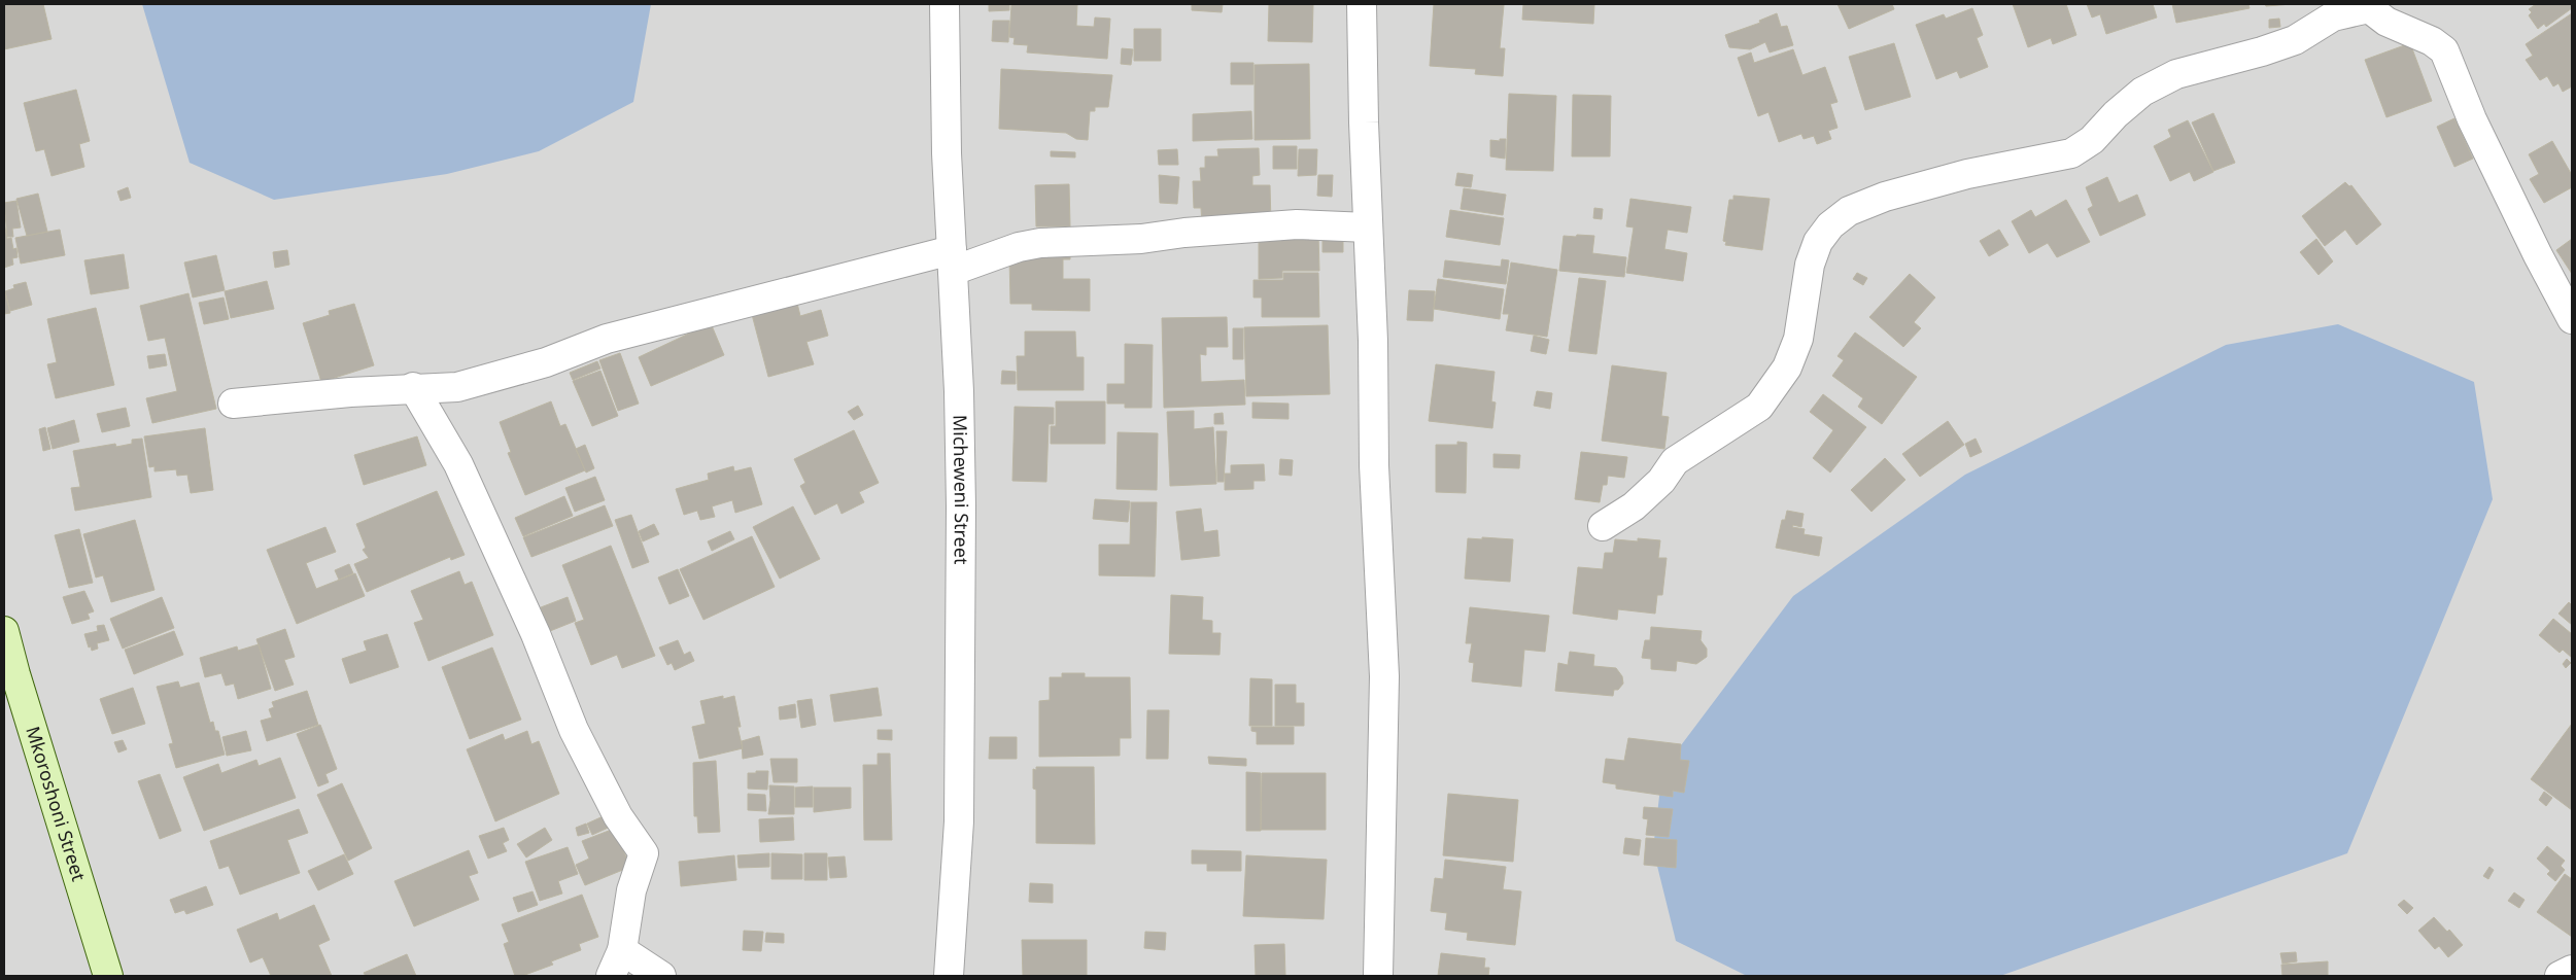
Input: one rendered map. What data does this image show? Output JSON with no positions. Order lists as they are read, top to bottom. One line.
{"streets":{"street":["Micheweni Street","Mkoroshoni Street"]}}
